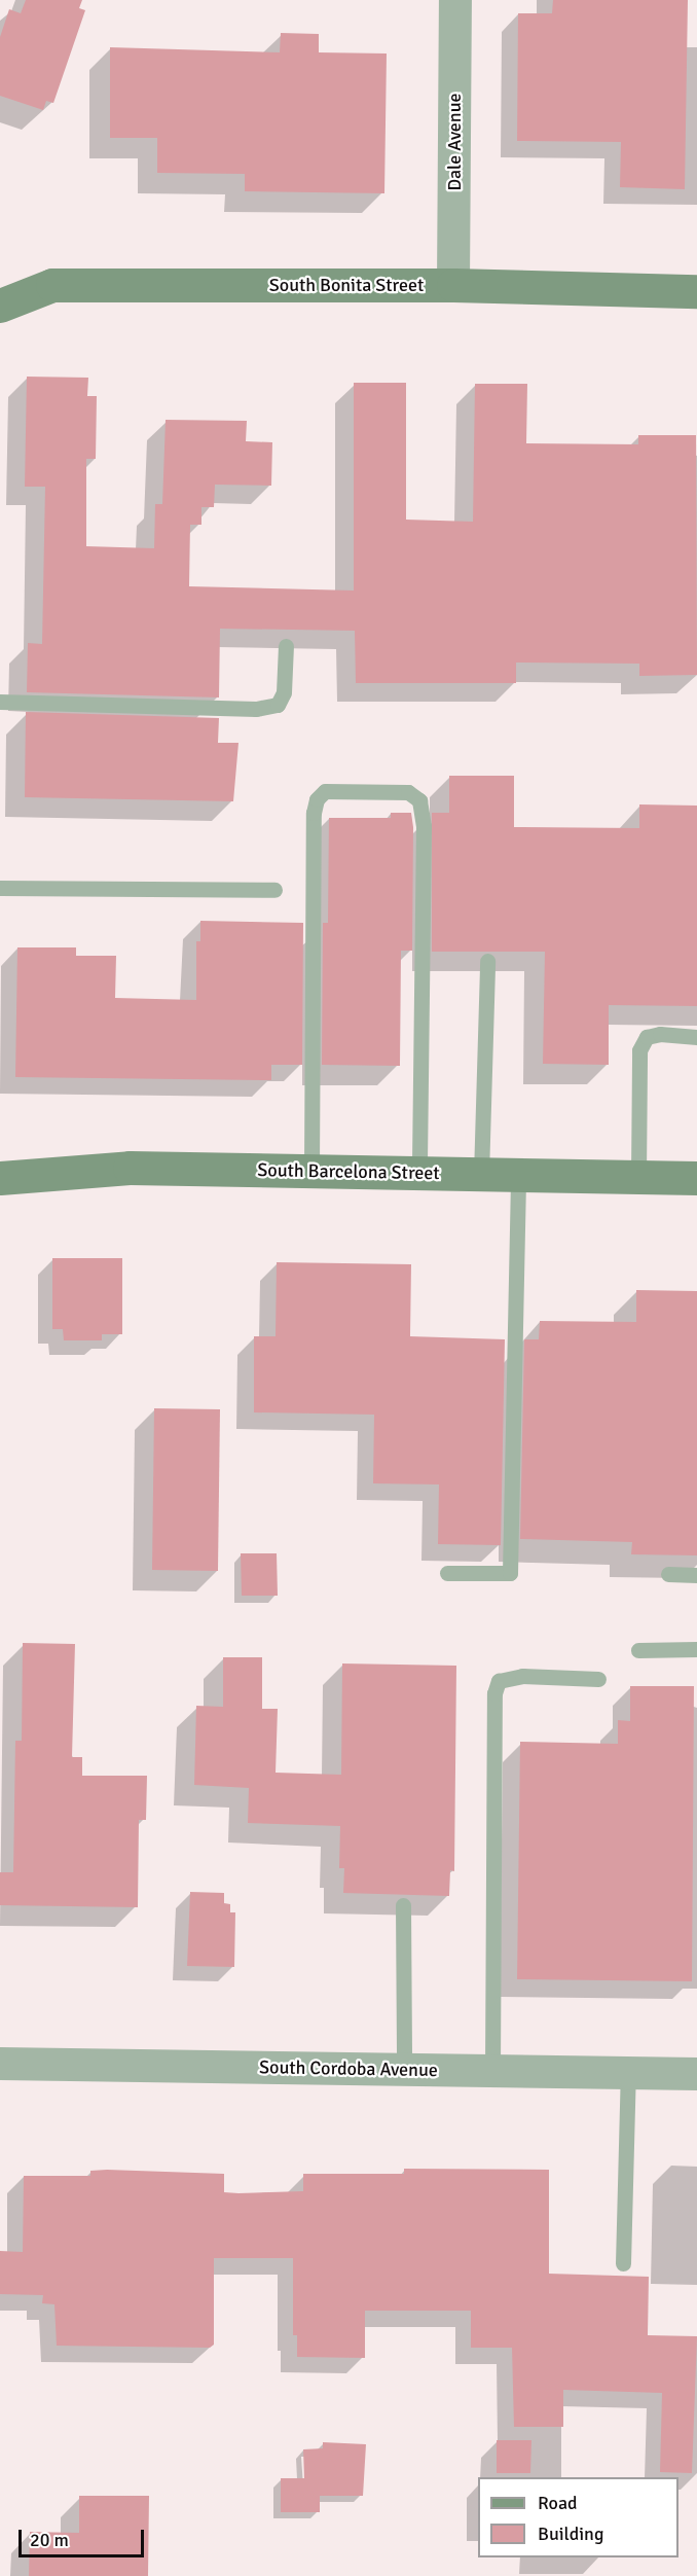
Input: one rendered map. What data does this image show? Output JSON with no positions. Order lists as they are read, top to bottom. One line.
{"streets":{"main road":["South Bonita Street","South Barcelona Street"],"street":["Dale Avenue","South Cordoba Avenue"]},"crossings":[["Dale Avenue","South Bonita Street"]],"legend":["Road","Building"],"scale_bar":"20 m"}
